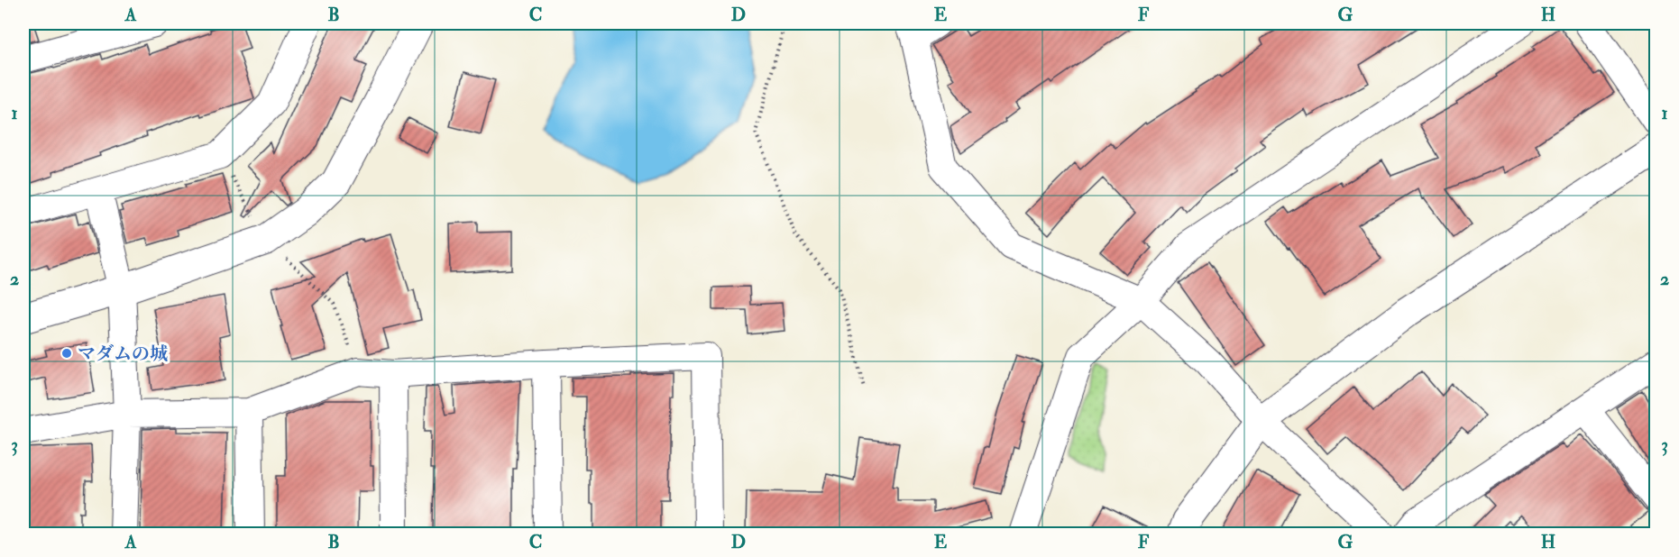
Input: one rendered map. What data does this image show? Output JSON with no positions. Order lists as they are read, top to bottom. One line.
{"places":["マダムの城"],"grid":{"columns":["A","B","C","D","E","F","G","H"],"rows":["1","2","3"]}}
